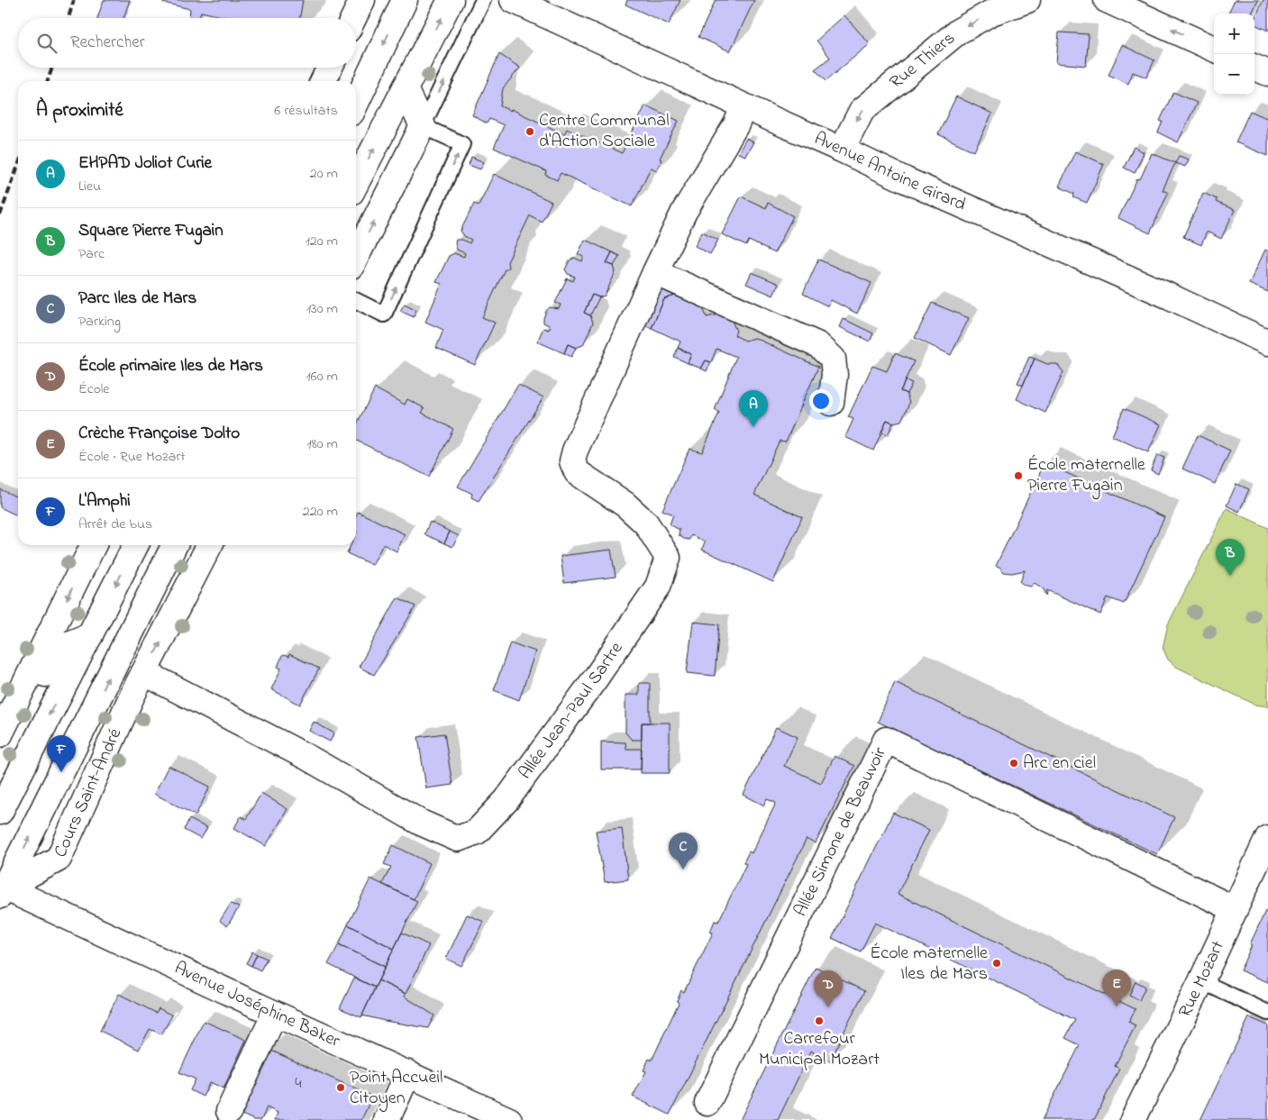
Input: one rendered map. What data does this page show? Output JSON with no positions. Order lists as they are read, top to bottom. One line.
{"streets":{"street":["Rue Thiers","Avenue Antoine Girard","Allée Jean-Paul Sartre","Cours Saint-André","Allée Simone de Beauvoir","Rue Mozart","Avenue Joséphine Baker"]},"crossings":[["Rue Thiers","Avenue Antoine Girard"],["Allée Jean-Paul Sartre","Cours Saint-André"],["Cours Saint-André","Avenue Joséphine Baker"],["Allée Simone de Beauvoir","Rue Mozart"]],"one_way":["Rue Thiers"],"places":["Centre Communal d'Action Sociale","École maternelle Pierre Fugain","Arc en ciel","École maternelle Iles de Mars","Carrefour Municipal Mozart","Point Accueil Citoyen"],"house_numbers":["4"],"page":{"map_buttons":["+","−"],"search":"Rechercher","heading":["À proximité","6 résultats"],"list":[{"mark":"A","name":"EHPAD Joliot Curie","note":"Lieu","value":"20 m"},{"mark":"B","name":"Square Pierre Fugain","note":"Parc","value":"120 m"},{"mark":"C","name":"Parc Iles de Mars","note":"Parking","value":"130 m"},{"mark":"D","name":"École primaire Iles de Mars","note":"École","value":"160 m"},{"mark":"E","name":"Crèche Françoise Dolto","note":"École · Rue Mozart","value":"180 m"},{"mark":"F","name":"L'Amphi","note":"Arrêt de bus","value":"220 m"}],"pins":["A","B","F","C","E","D"]}}
